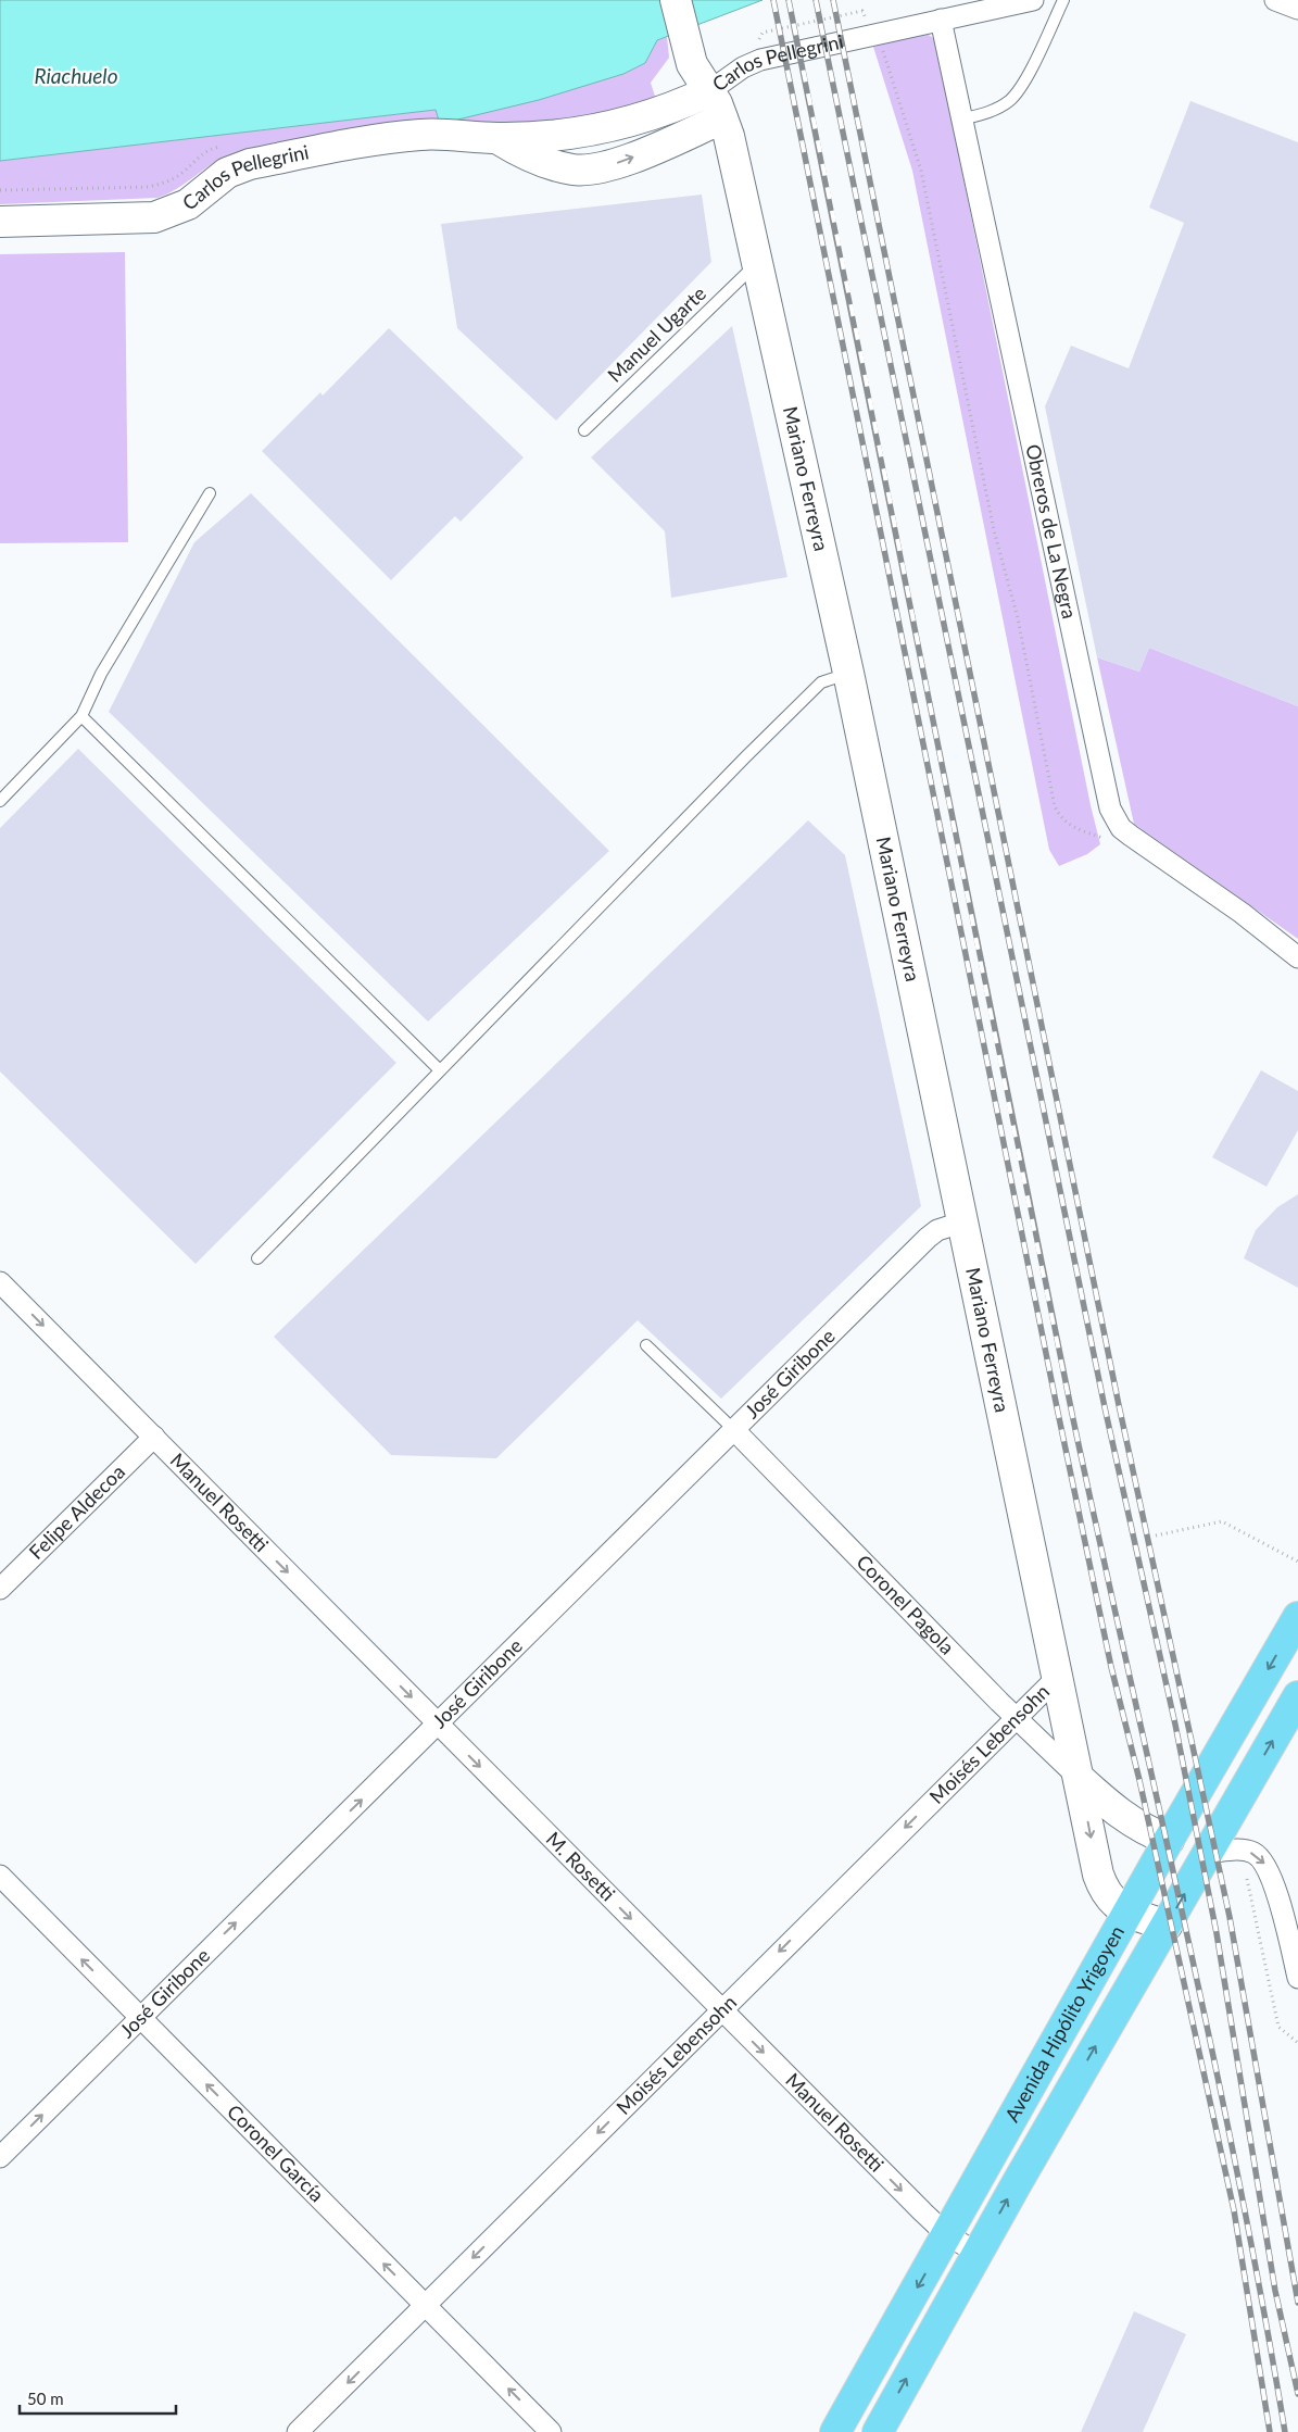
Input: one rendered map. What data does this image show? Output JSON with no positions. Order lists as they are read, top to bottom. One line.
{"streets":{"main road":["Avenida Hipólito Yrigoyen"],"street":["Carlos Pellegrini","Mariano Ferreyra","Obreros de La Negra","José Giribone","Manuel Rosetti","Felipe Aldecoa","Coronel Pagola","Moisés Lebensohn","M. Rosetti","Coronel García"],"lane":["Manuel Ugarte"]},"crossings":[["Carlos Pellegrini","Mariano Ferreyra"],["Carlos Pellegrini","Obreros de La Negra"],["Manuel Ugarte","Mariano Ferreyra"],["Mariano Ferreyra","José Giribone"],["Mariano Ferreyra","Coronel Pagola"],["Mariano Ferreyra","Moisés Lebensohn"],["Mariano Ferreyra","Avenida Hipólito Yrigoyen"],["José Giribone","Manuel Rosetti"],["José Giribone","Coronel Pagola"],["José Giribone","M. Rosetti"],["José Giribone","Coronel García"],["Manuel Rosetti","Felipe Aldecoa"],["Manuel Rosetti","Moisés Lebensohn"],["Manuel Rosetti","M. Rosetti"],["Manuel Rosetti","Avenida Hipólito Yrigoyen"],["Coronel Pagola","Moisés Lebensohn"],["Moisés Lebensohn","M. Rosetti"],["Moisés Lebensohn","Coronel García"]],"one_way":["José Giribone","Manuel Rosetti","Moisés Lebensohn","M. Rosetti","Coronel García"],"water":["Riachuelo"],"scale_bar":"50 m"}
